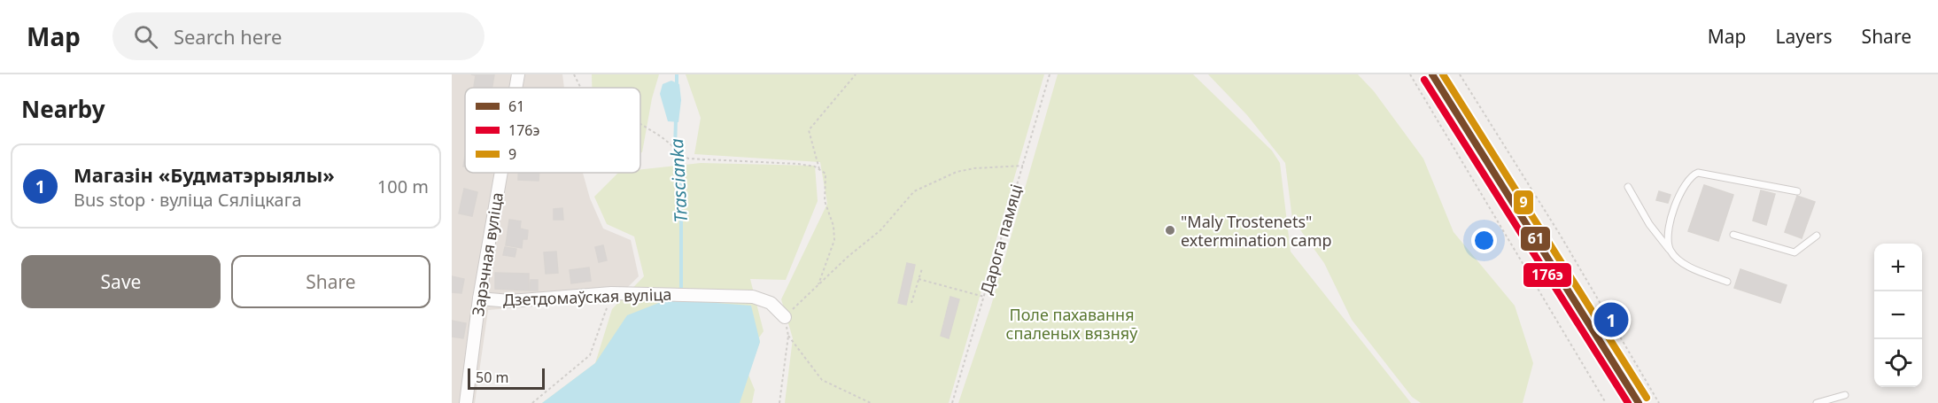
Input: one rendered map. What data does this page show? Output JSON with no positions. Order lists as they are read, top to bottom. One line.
{"streets":{"street":["Зарэчная вуліца","Дзетдомаўская вуліца"],"path":["Дарога памяці"]},"crossings":[["Зарэчная вуліца","Дзетдомаўская вуліца"]],"water":["Trascianka"],"parks":["Поле пахавання спаленых вязняў"],"places":["\"Maly Trostenets\" extermination camp"],"lines":["transit line 61","transit line 9","transit line 176э"],"legend":["61","176э","9"],"scale_bar":"50 m","page":{"header":"Map","search":"Search here","nav":["Map","Layers","Share"],"heading":"Nearby","list":[{"mark":"1","name":"Магазін «Будматэрыялы»","note":"Bus stop · вуліца Сяліцкага","value":"100 m"}],"buttons":["Save","Share"],"map_buttons":["+","−"],"pins":"1","scale":"50 m"}}
